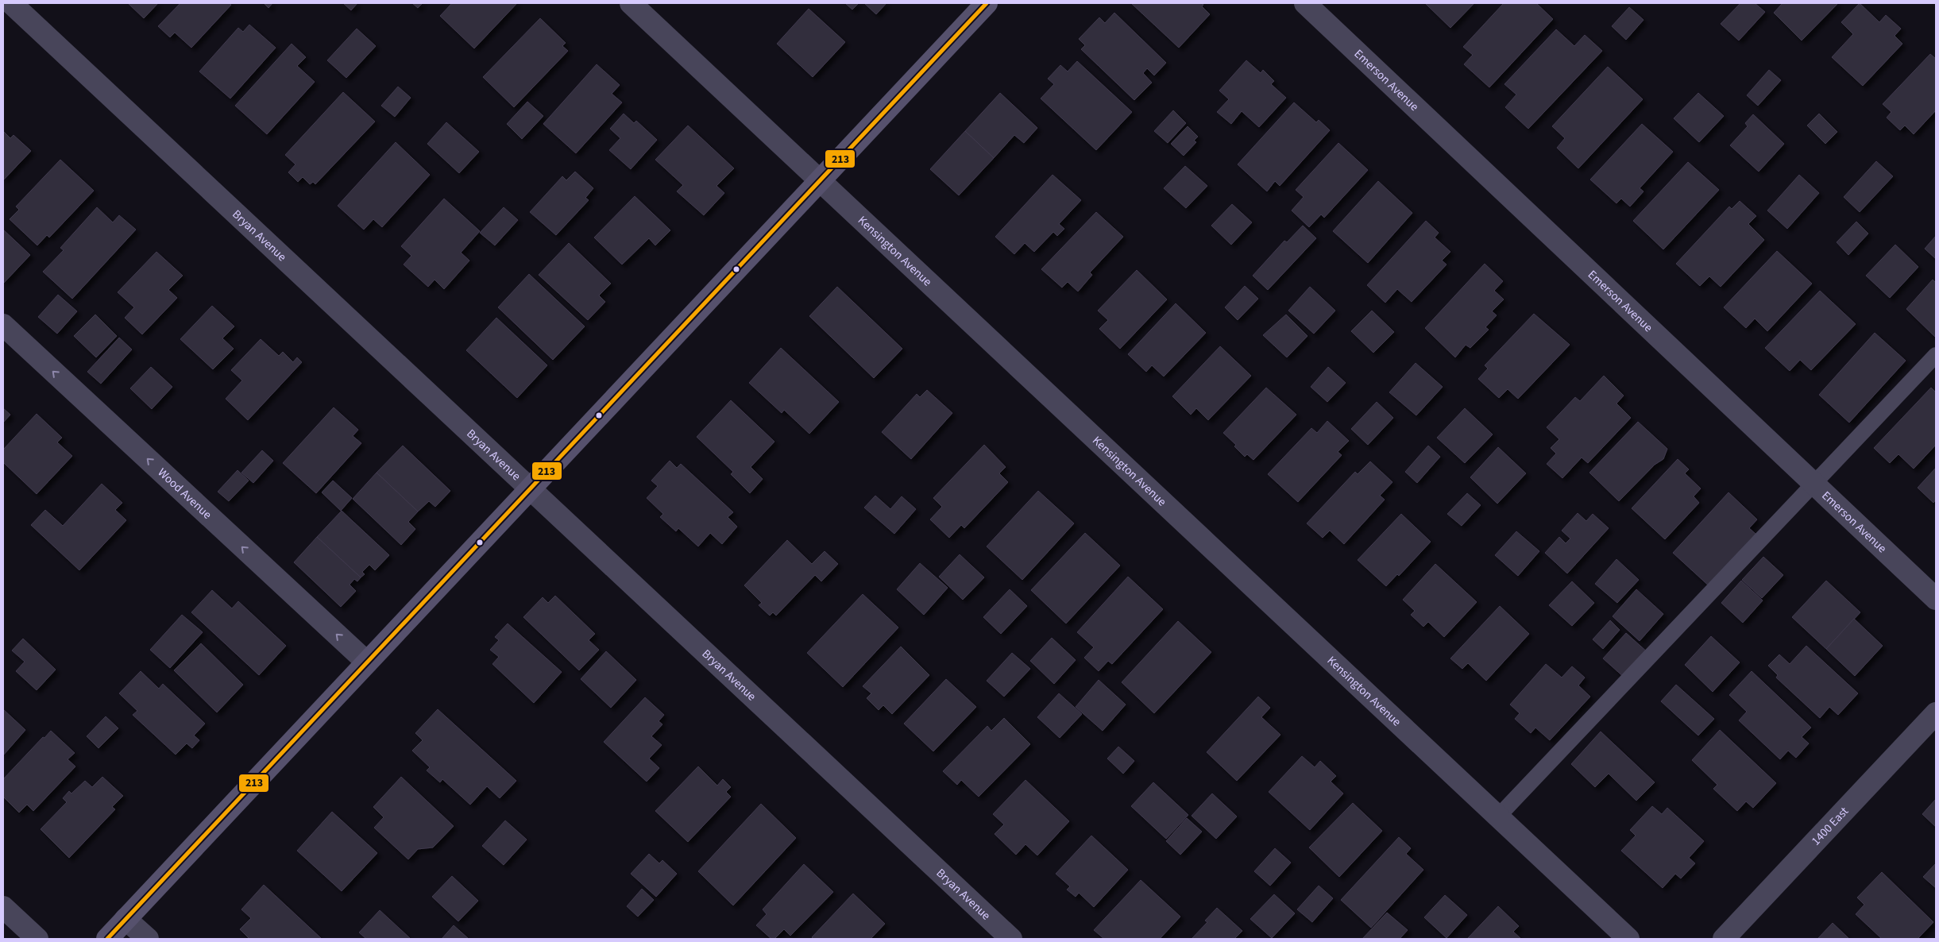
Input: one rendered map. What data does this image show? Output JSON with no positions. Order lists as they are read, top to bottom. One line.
{"streets":{"street":["Emerson Avenue","Bryan Avenue","Kensington Avenue","Wood Avenue","1400 East"]},"one_way":["Wood Avenue"],"lines":["transit line 213"]}
